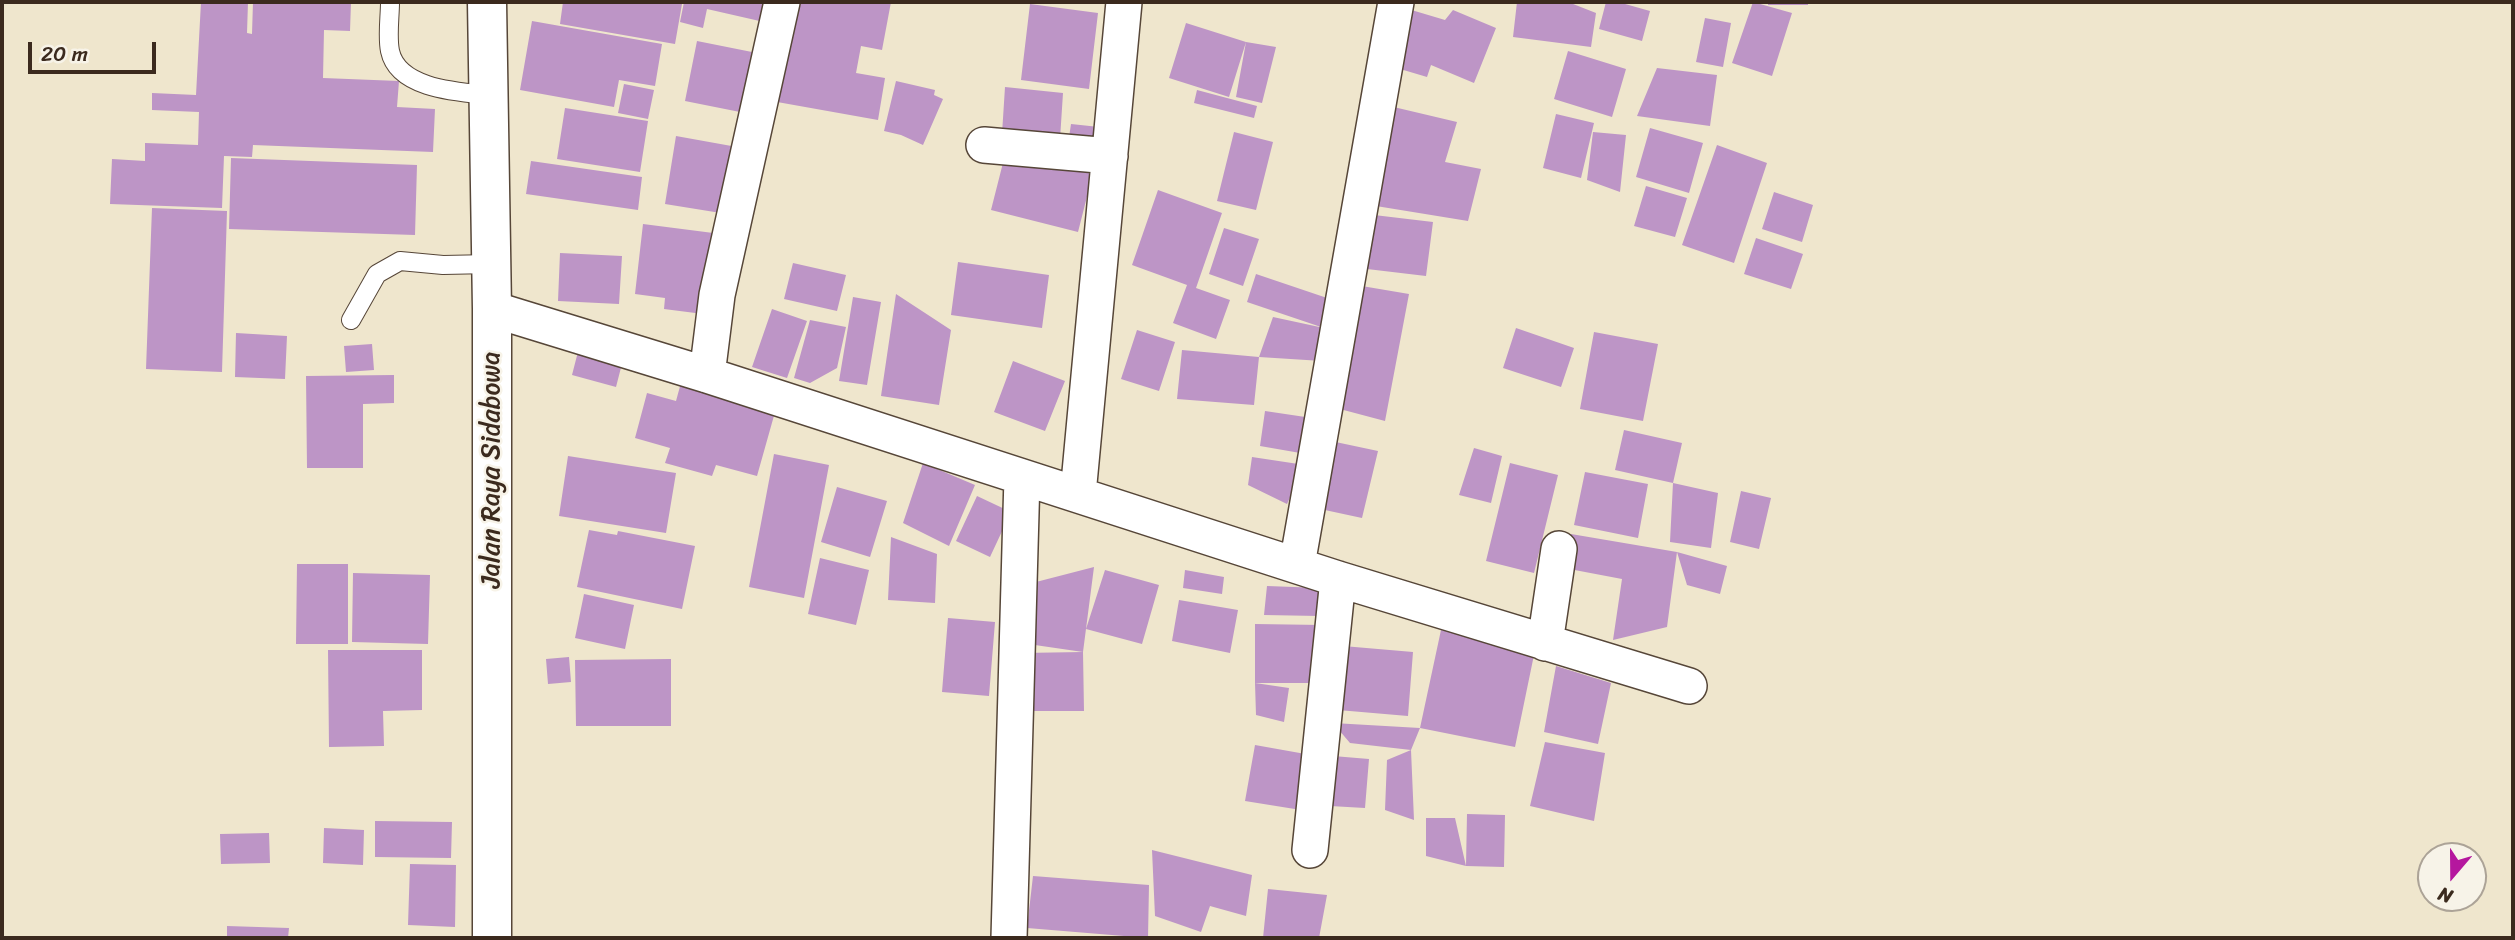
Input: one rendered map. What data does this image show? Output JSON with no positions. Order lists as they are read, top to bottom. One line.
{"streets":{"highway":["Jalan Raya Sidabowa"]},"scale_bar":"20 m","north":"bottom"}
